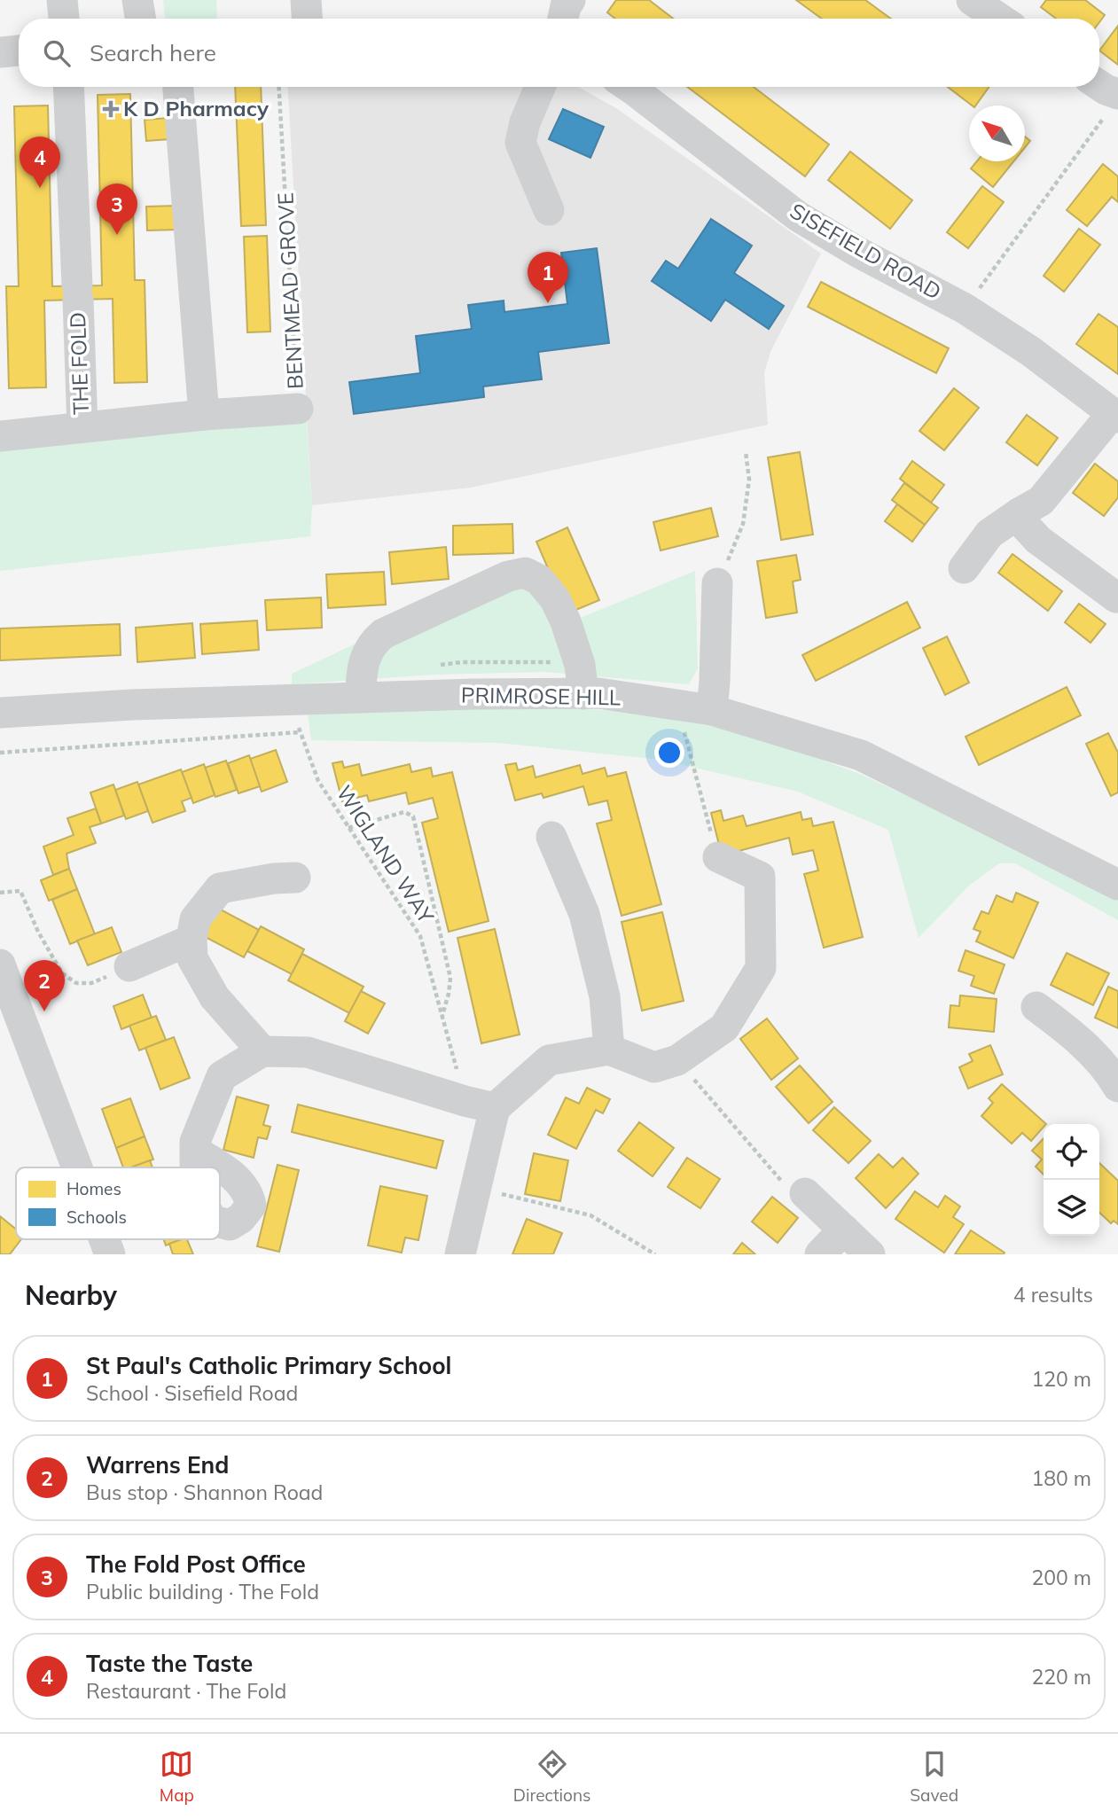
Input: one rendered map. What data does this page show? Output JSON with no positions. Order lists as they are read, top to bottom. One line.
{"streets":{"street":["SISEFIELD ROAD","BENTMEAD GROVE","THE FOLD","PRIMROSE HILL"],"path":["WIGLAND WAY"]},"crossings":[["BENTMEAD GROVE","THE FOLD"],["PRIMROSE HILL","WIGLAND WAY"]],"places":{"health":["K D Pharmacy"]},"legend":["Homes","Schools"],"north":"top left","page":{"search":"Search here","pins":["4","3","1","2"],"heading":["Nearby","4 results"],"list":[{"mark":"1","name":"St Paul's Catholic Primary School","note":"School · Sisefield Road","value":"120 m"},{"mark":"2","name":"Warrens End","note":"Bus stop · Shannon Road","value":"180 m"},{"mark":"3","name":"The Fold Post Office","note":"Public building · The Fold","value":"200 m"},{"mark":"4","name":"Taste the Taste","note":"Restaurant · The Fold","value":"220 m"}],"nav":["Map","Directions","Saved"]}}
